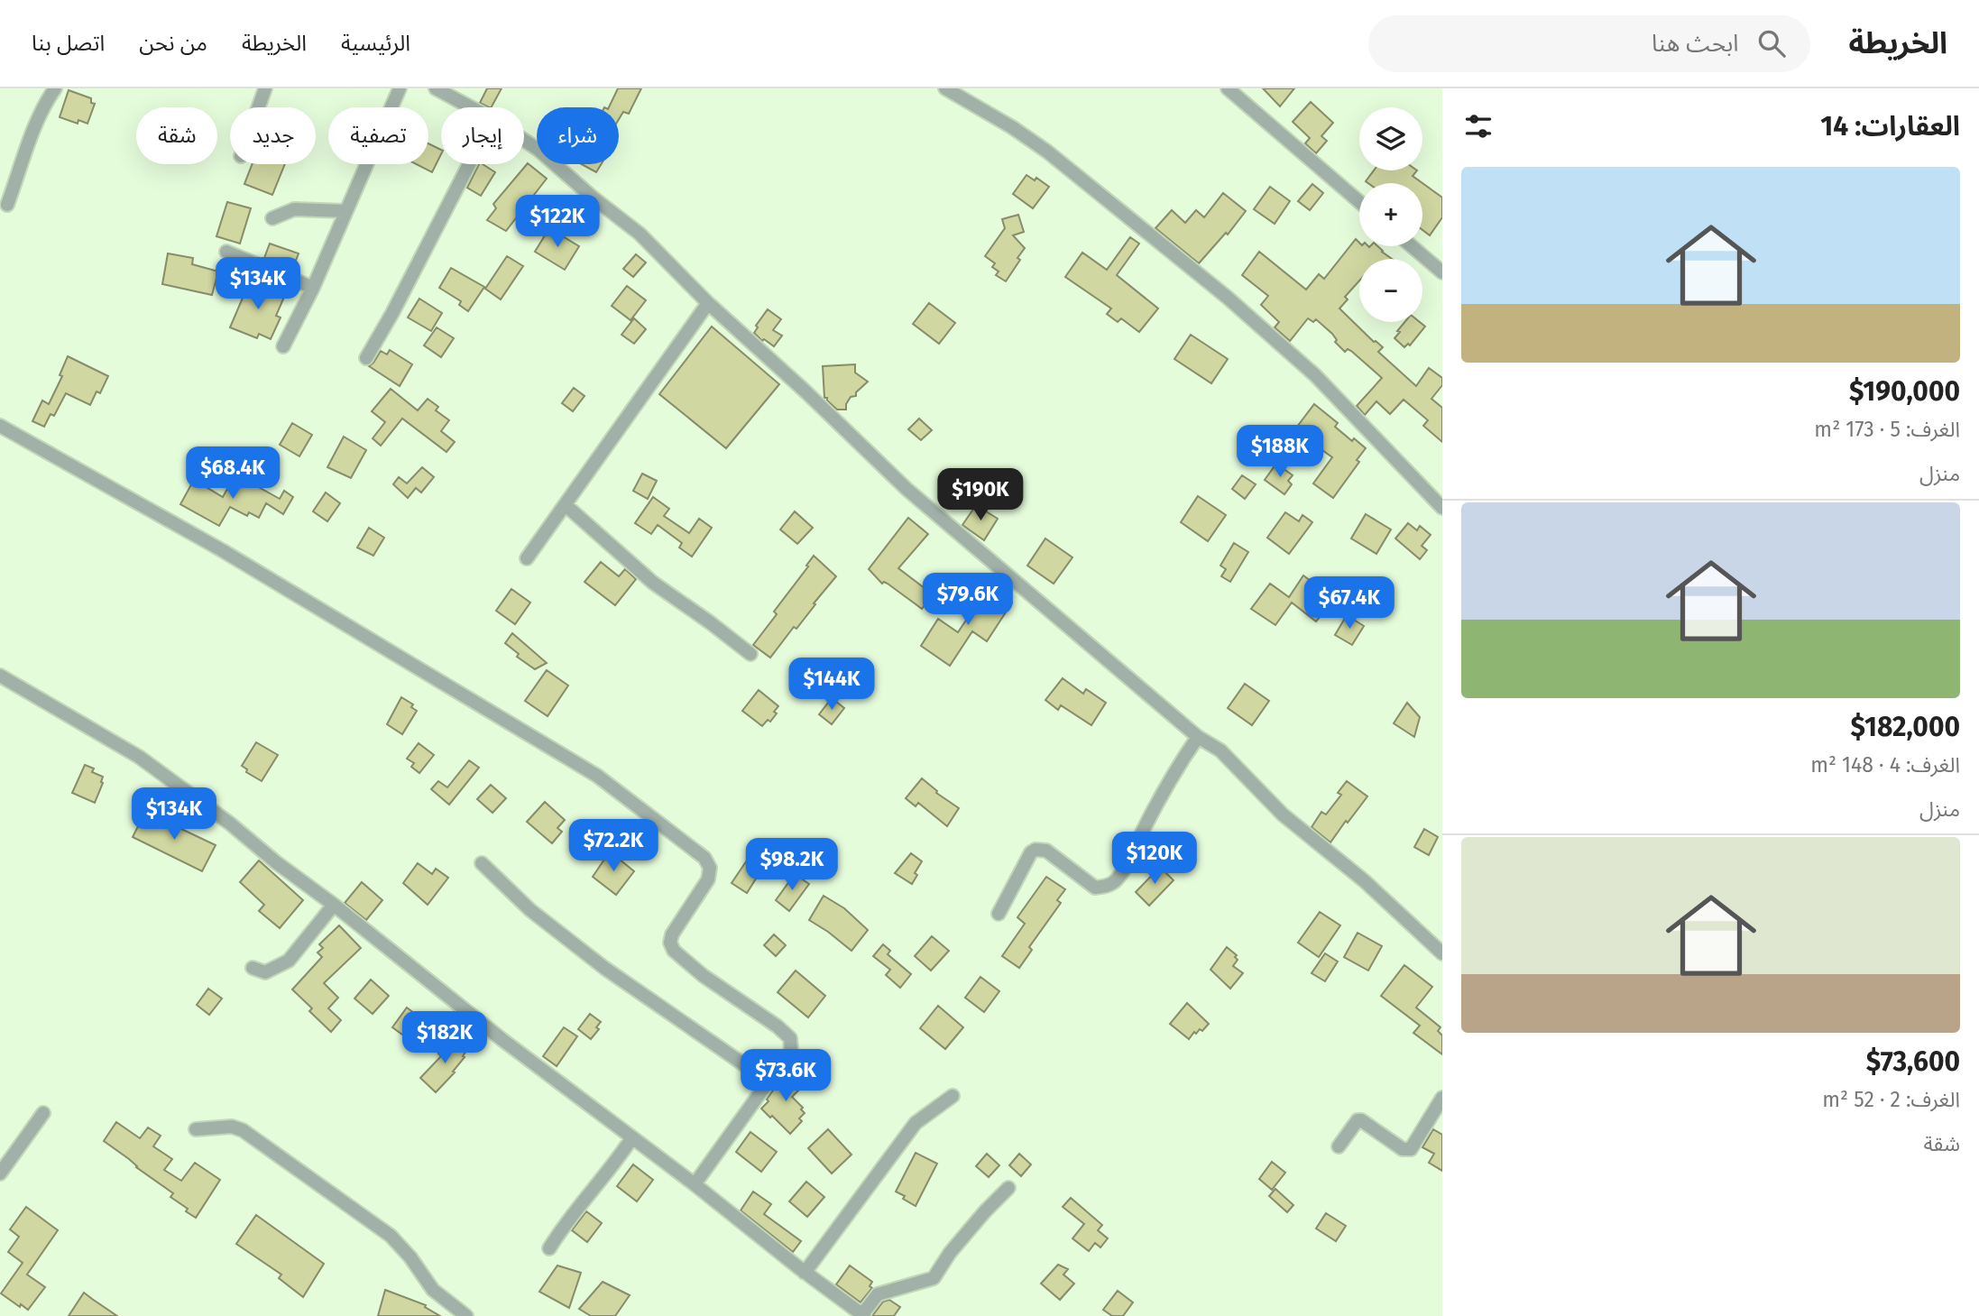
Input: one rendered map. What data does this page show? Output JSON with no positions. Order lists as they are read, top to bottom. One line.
{"page":{"header":"الخريطة","search":"ابحث هنا","nav":["الرئيسية","الخريطة","من نحن","اتصل بنا"],"heading":"العقارات: 14","map_buttons":["+","−"],"chip":["شراء","إيجار","تصفية","جديد","شقة"],"list":[{"name":"$190,000","note":"الغرف: 5 · 173 m² · منزل"},{"name":"$182,000","note":"الغرف: 4 · 148 m² · منزل"},{"name":"$73,600","note":"الغرف: 2 · 52 m² · شقة"}],"price":["$122K","$134K","$188K","$68.4K","$190K","$79.6K","$67.4K","$144K","$134K","$72.2K","$120K","$98.2K","$182K","$73.6K"]}}
